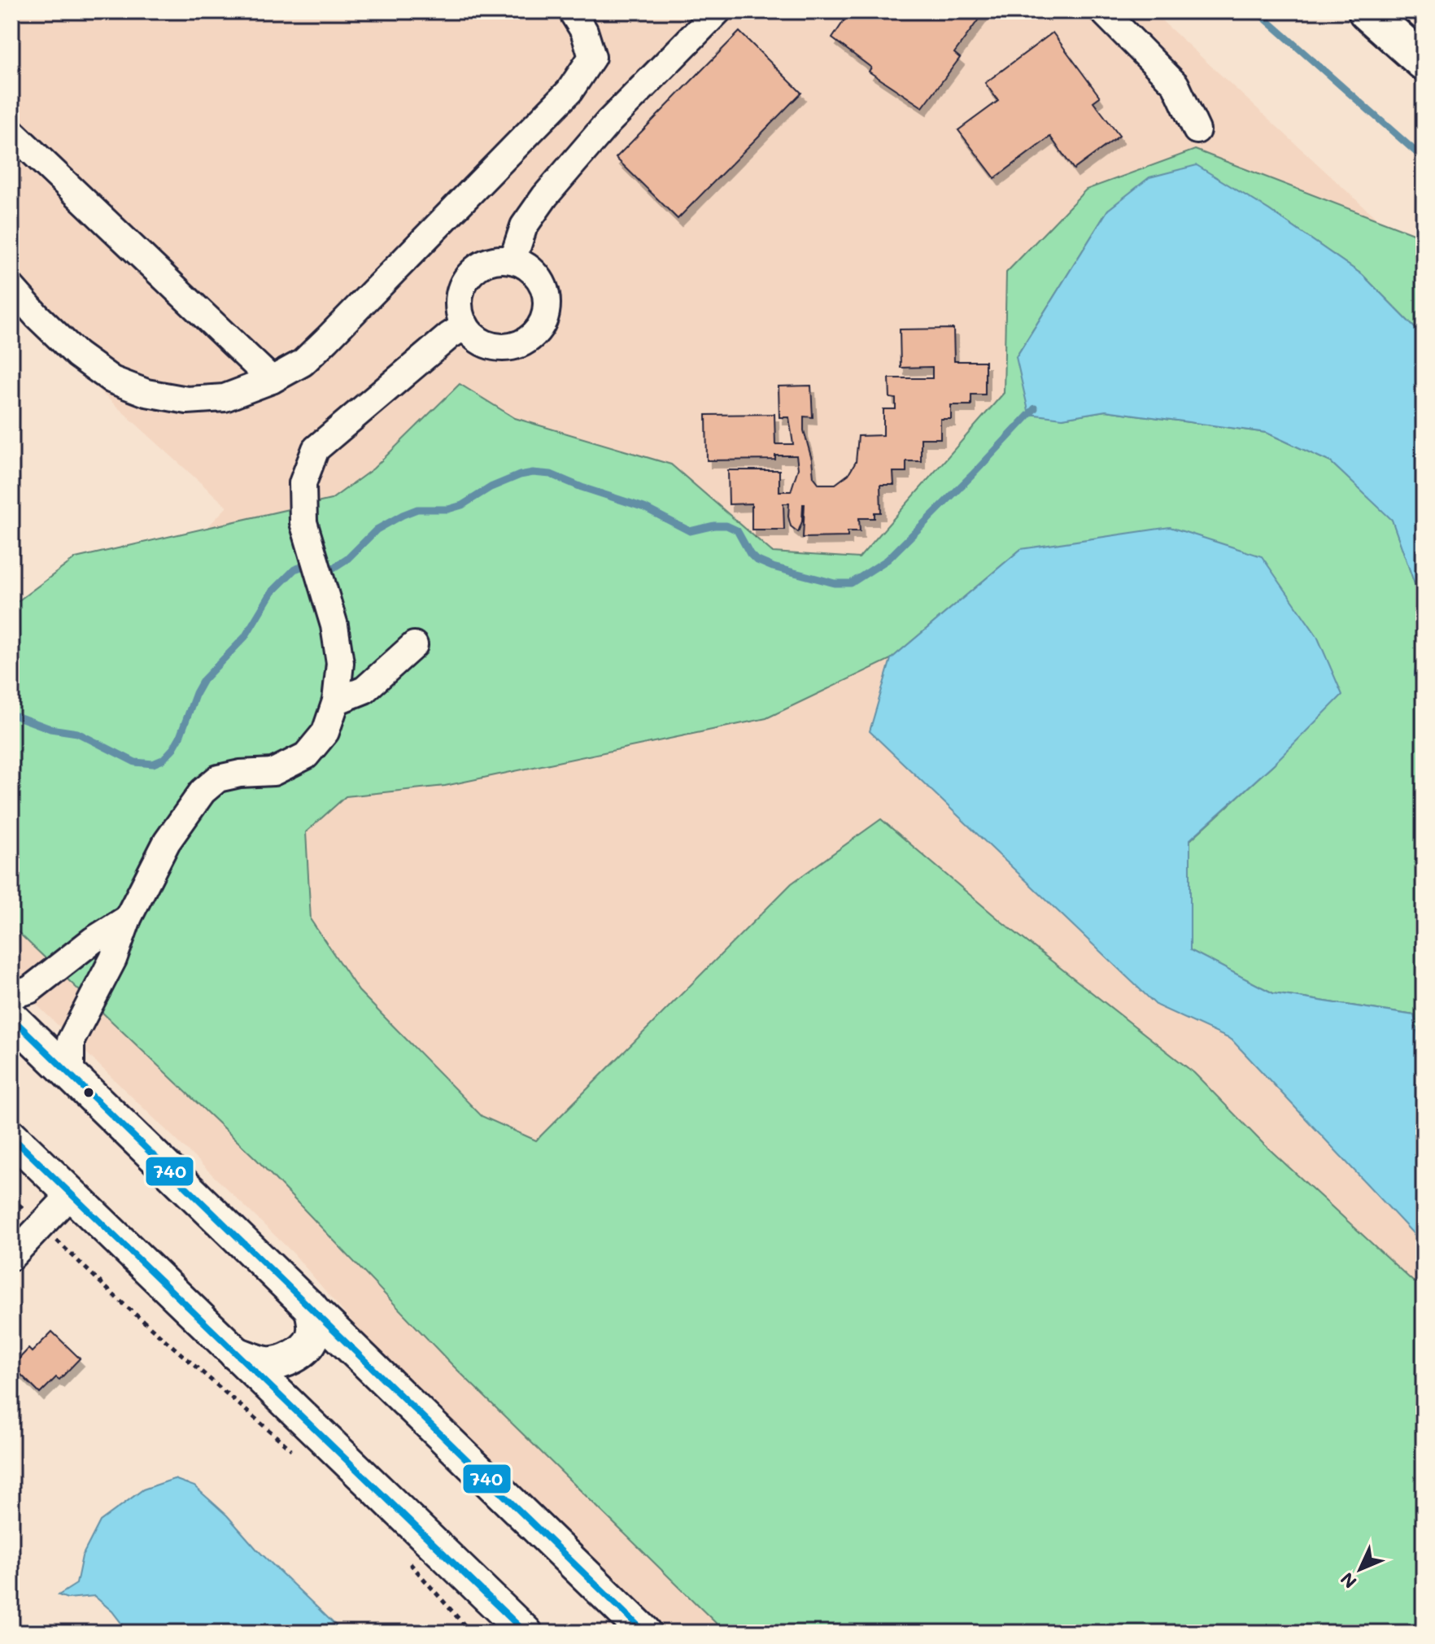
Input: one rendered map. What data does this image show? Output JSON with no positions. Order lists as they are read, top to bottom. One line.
{"lines":["transit line 740"],"north":"bottom left"}
